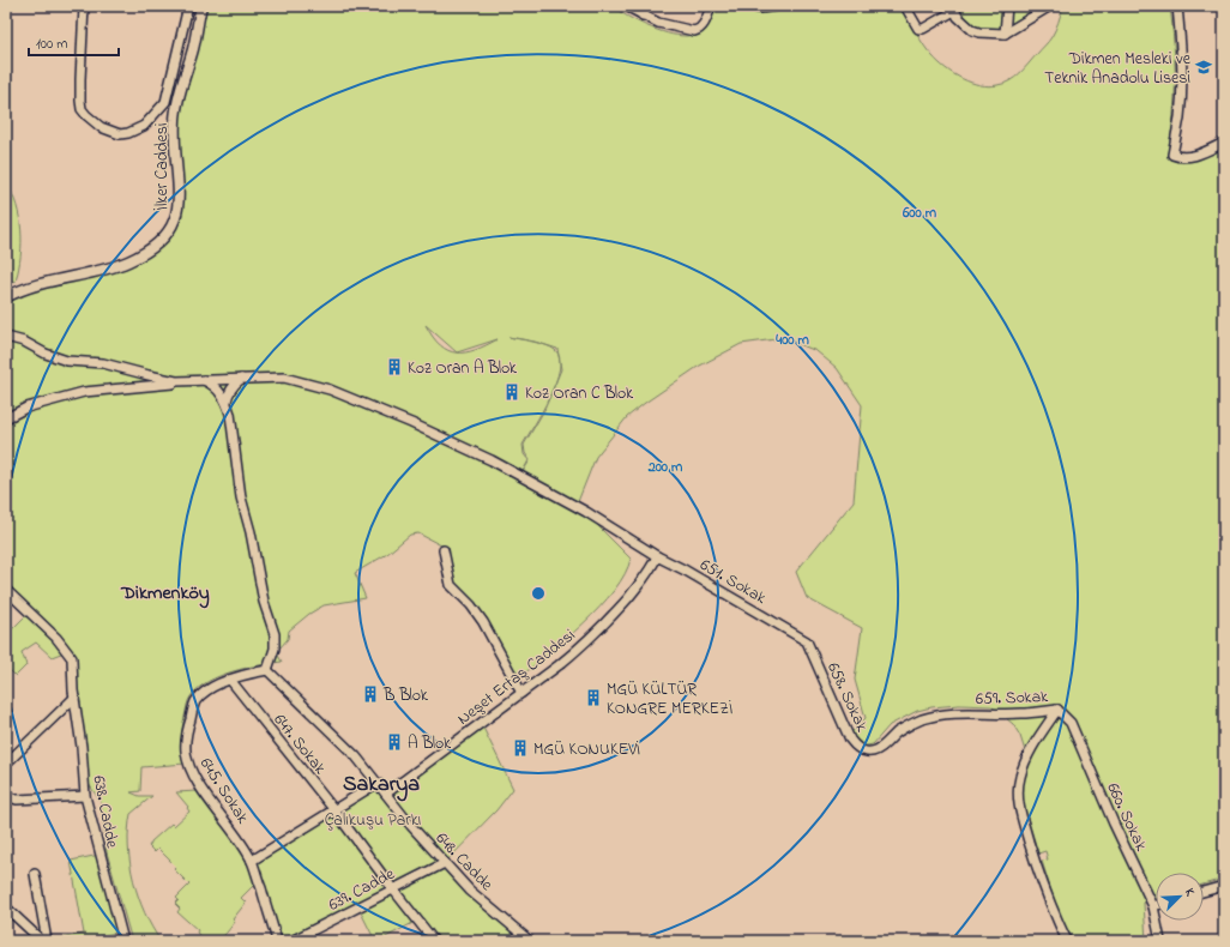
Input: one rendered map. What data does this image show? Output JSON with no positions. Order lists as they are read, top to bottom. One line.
{"streets":{"main road":["İlker Caddesi"],"street":["651. Sokak","Neşet Ertaş Caddesi","658. Sokak","659. Sokak","647. Sokak","645. Sokak","638. Cadde","660. Sokak","648. Cadde","639. Cadde"]},"crossings":[["651. Sokak","Neşet Ertaş Caddesi"],["651. Sokak","658. Sokak"],["Neşet Ertaş Caddesi","648. Cadde"],["658. Sokak","659. Sokak"],["659. Sokak","660. Sokak"],["647. Sokak","645. Sokak"],["647. Sokak","639. Cadde"],["645. Sokak","648. Cadde"],["648. Cadde","639. Cadde"]],"districts":["Dikmenköy","Sakarya"],"parks":["Çalıkuşu Parkı"],"places":{"school or university":["Dikmen Mesleki ve Teknik Anadolu Lisesi"],"building":["Koz Oran A Blok","Koz Oran C Blok","B Blok","MGÜ KÜLTÜR KONGRE MERKEZİ","A Blok","MGÜ KONUKEVİ"]},"scale_bar":"100 m","north":"top right","rings":["600 m","400 m","200 m"]}
